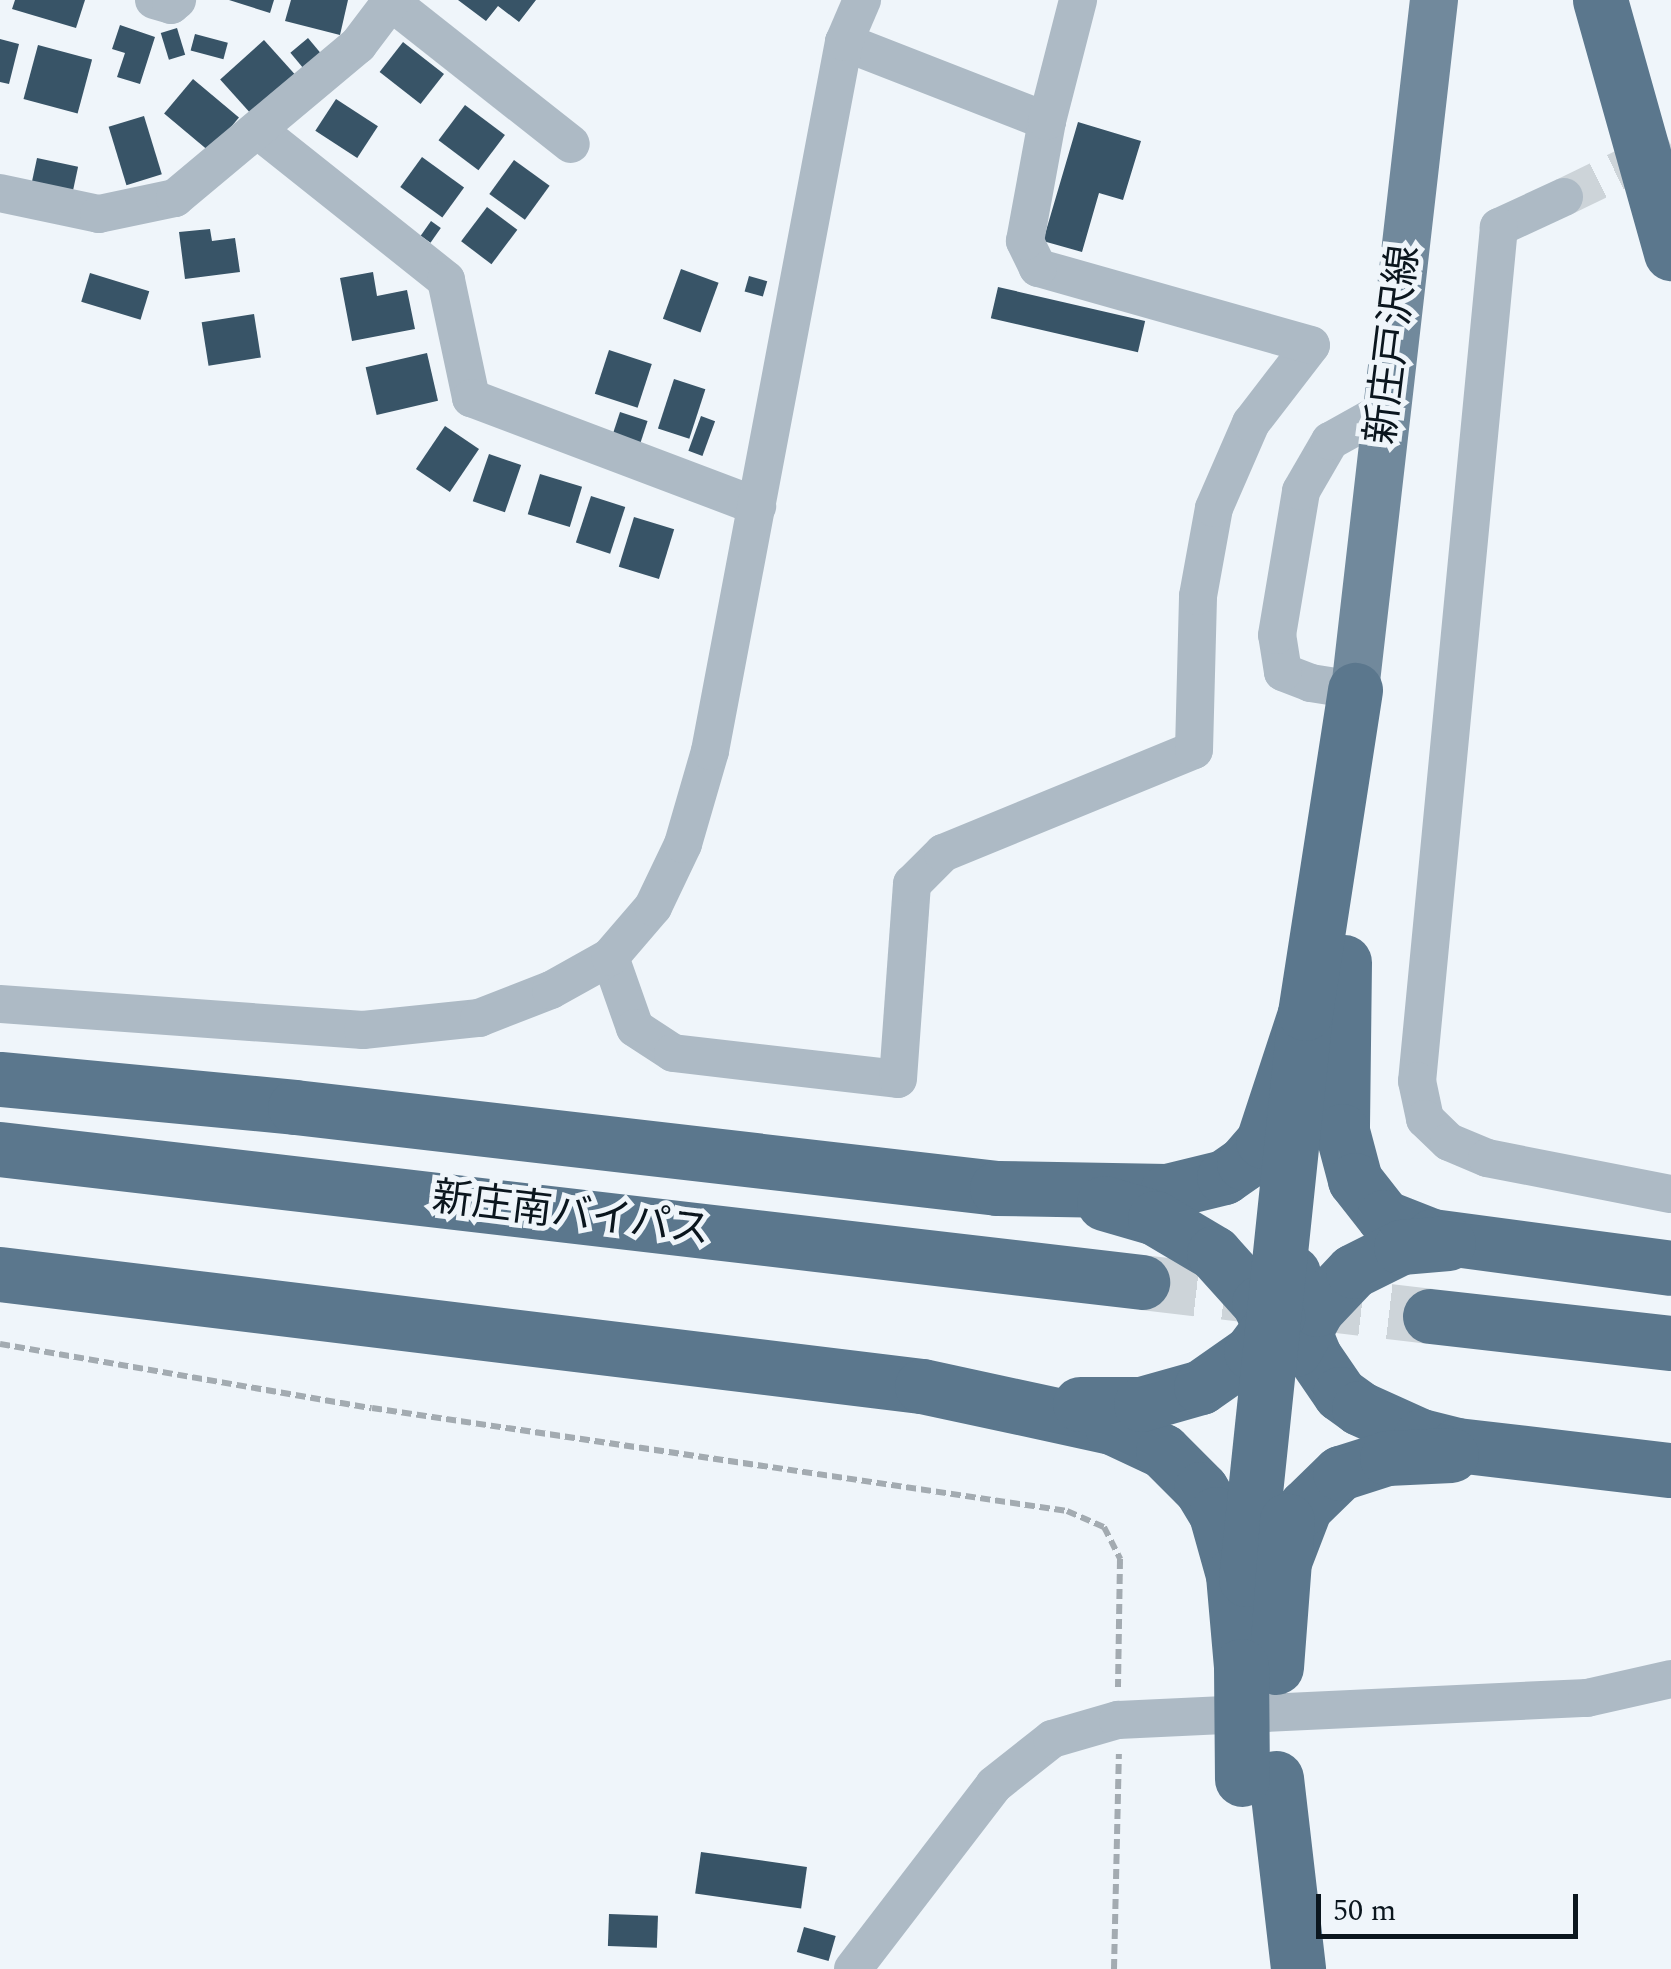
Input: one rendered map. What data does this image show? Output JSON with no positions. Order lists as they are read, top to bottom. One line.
{"streets":{"highway":["新庄南バイパス"],"main road":["新庄戸沢線"]},"scale_bar":"50 m"}
